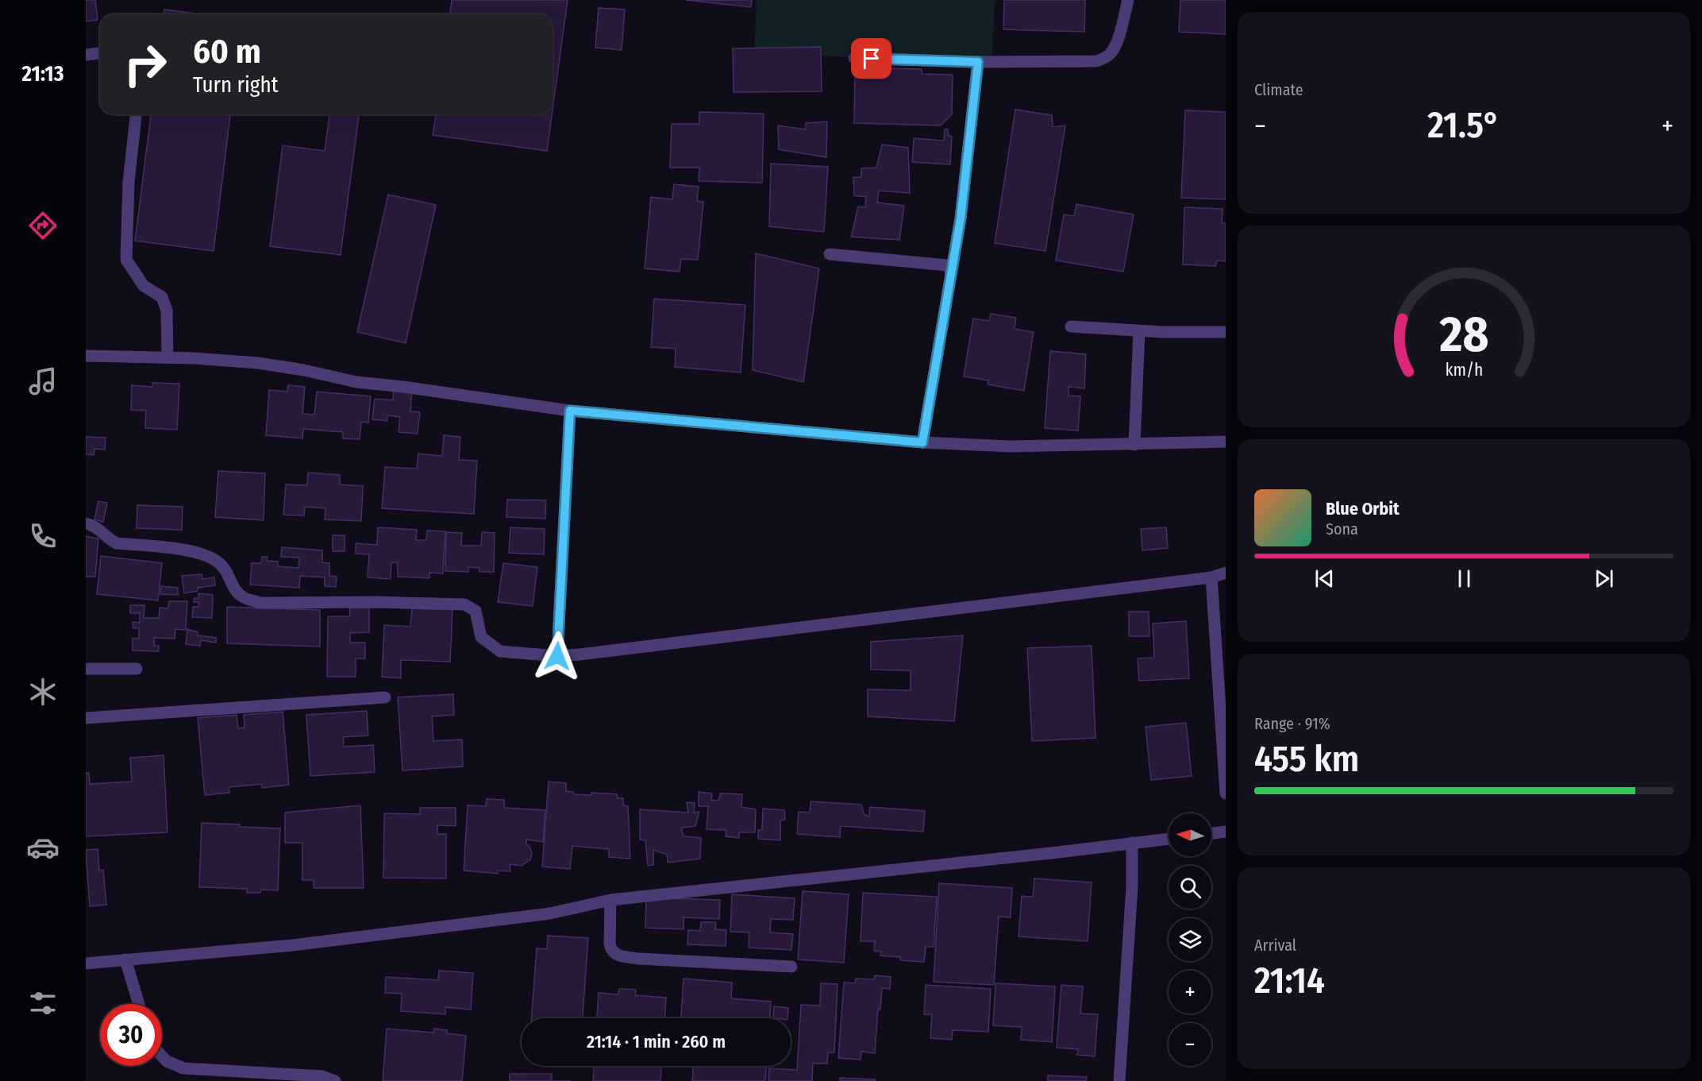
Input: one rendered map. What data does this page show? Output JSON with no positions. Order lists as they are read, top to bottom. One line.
{"north":"left","page":{"tabs":"21:13","tile":["Climate",["Range · 91%","455 km"],["Arrival","21:14"]],"turn":["60 m","Turn right"],"heat":["−","21.5°","+"],"song":["Blue Orbit","Sona"],"map_buttons":["+","−"],"limit":"30","trip":"21:14 · 1 min · 260 m","gauge":["28","km/h"]}}
